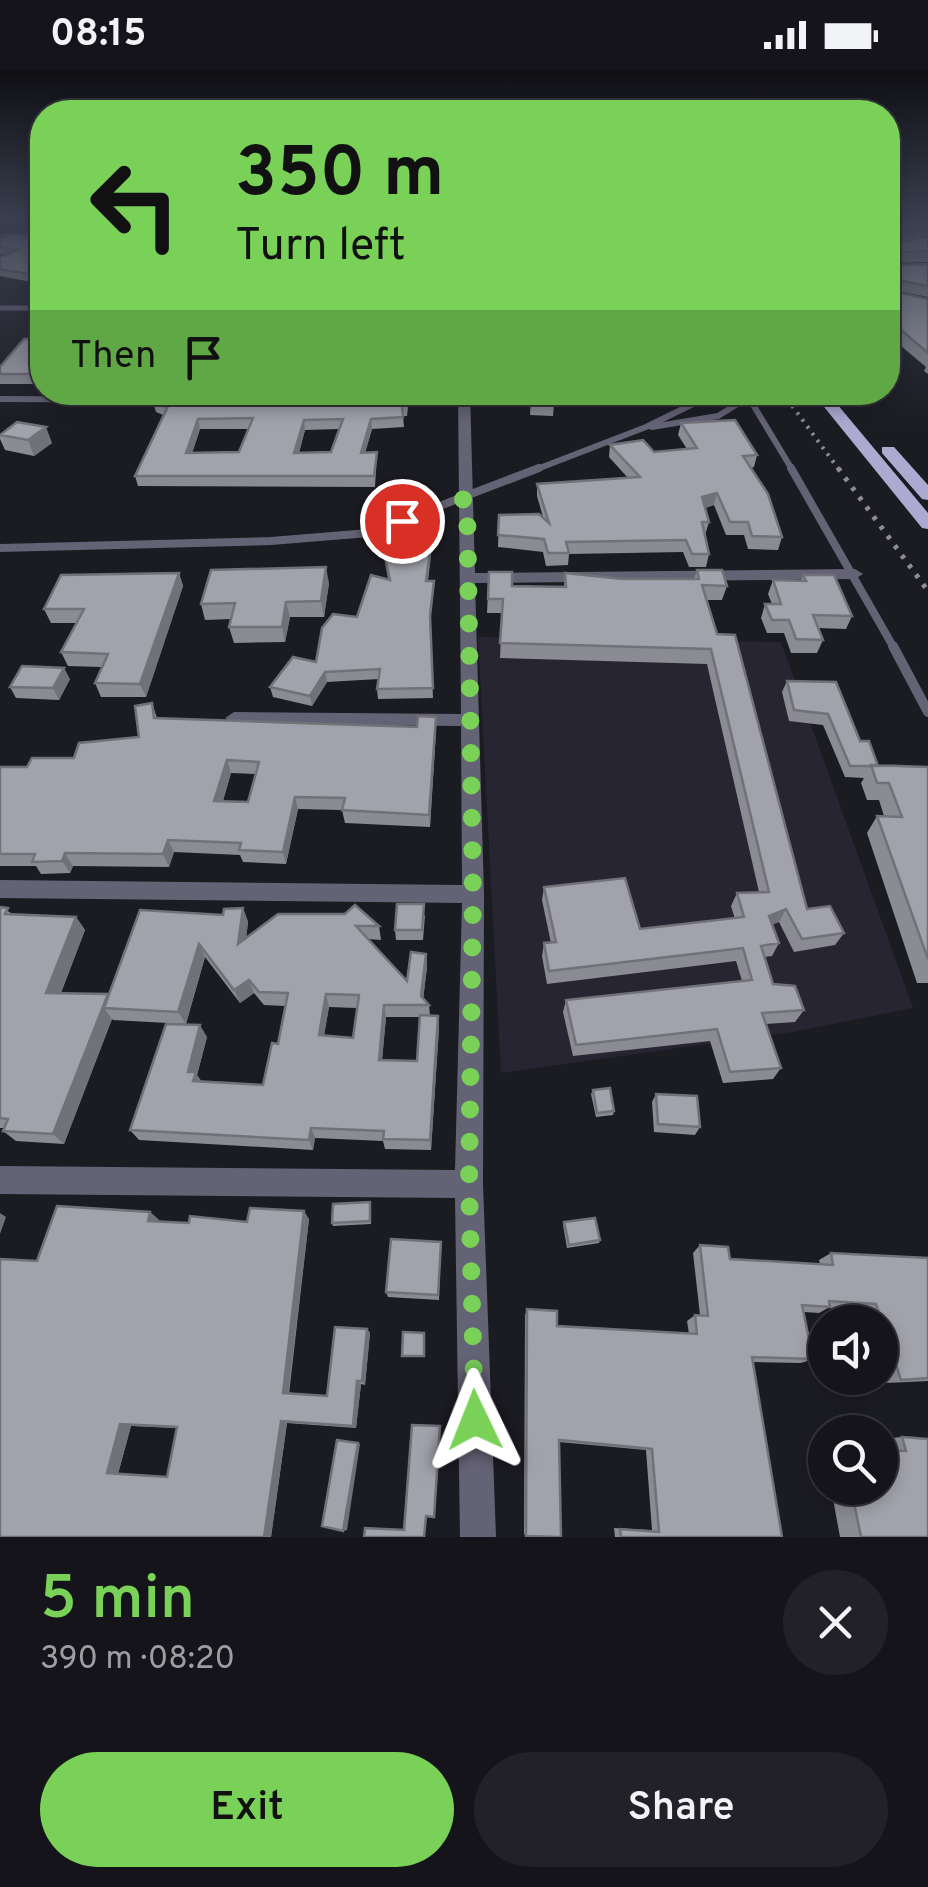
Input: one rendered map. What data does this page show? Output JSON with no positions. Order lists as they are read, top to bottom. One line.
{"page":{"status":"08:15","turn":["350 m","Turn left"],"then":"Then","heading":["5 min","390 m · 08:20"],"buttons":["Exit","Share"]}}
